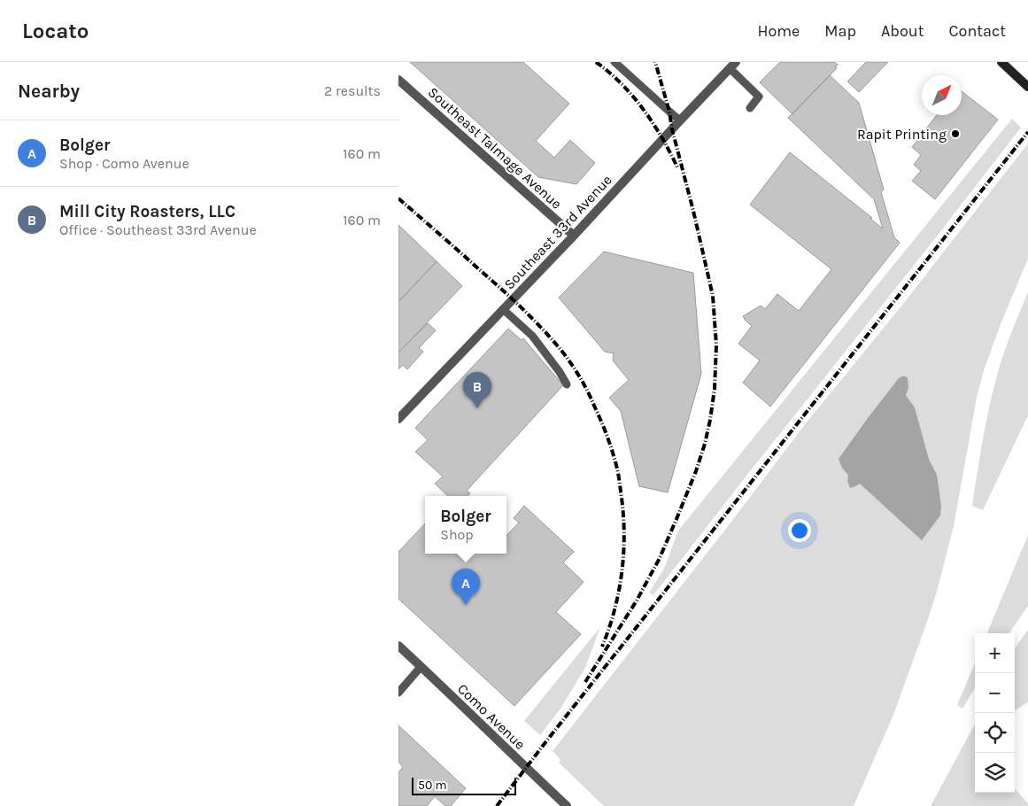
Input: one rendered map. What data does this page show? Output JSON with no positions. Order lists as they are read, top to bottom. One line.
{"streets":{"street":["Southeast Talmage Avenue","Southeast 33rd Avenue","Como Avenue"]},"crossings":[["Southeast Talmage Avenue","Southeast 33rd Avenue"]],"places":["Rapit Printing"],"scale_bar":"50 m","north":"top right","page":{"header":"Locato","nav":["Home","Map","About","Contact"],"heading":["Nearby","2 results"],"list":[{"mark":"A","name":"Bolger","note":"Shop · Como Avenue","value":"160 m"},{"mark":"B","name":"Mill City Roasters, LLC","note":"Office · Southeast 33rd Avenue","value":"160 m"}],"pins":["B","A"],"popup":["Bolger","Shop"],"map_buttons":["+","−"],"scale":"50 m"}}
